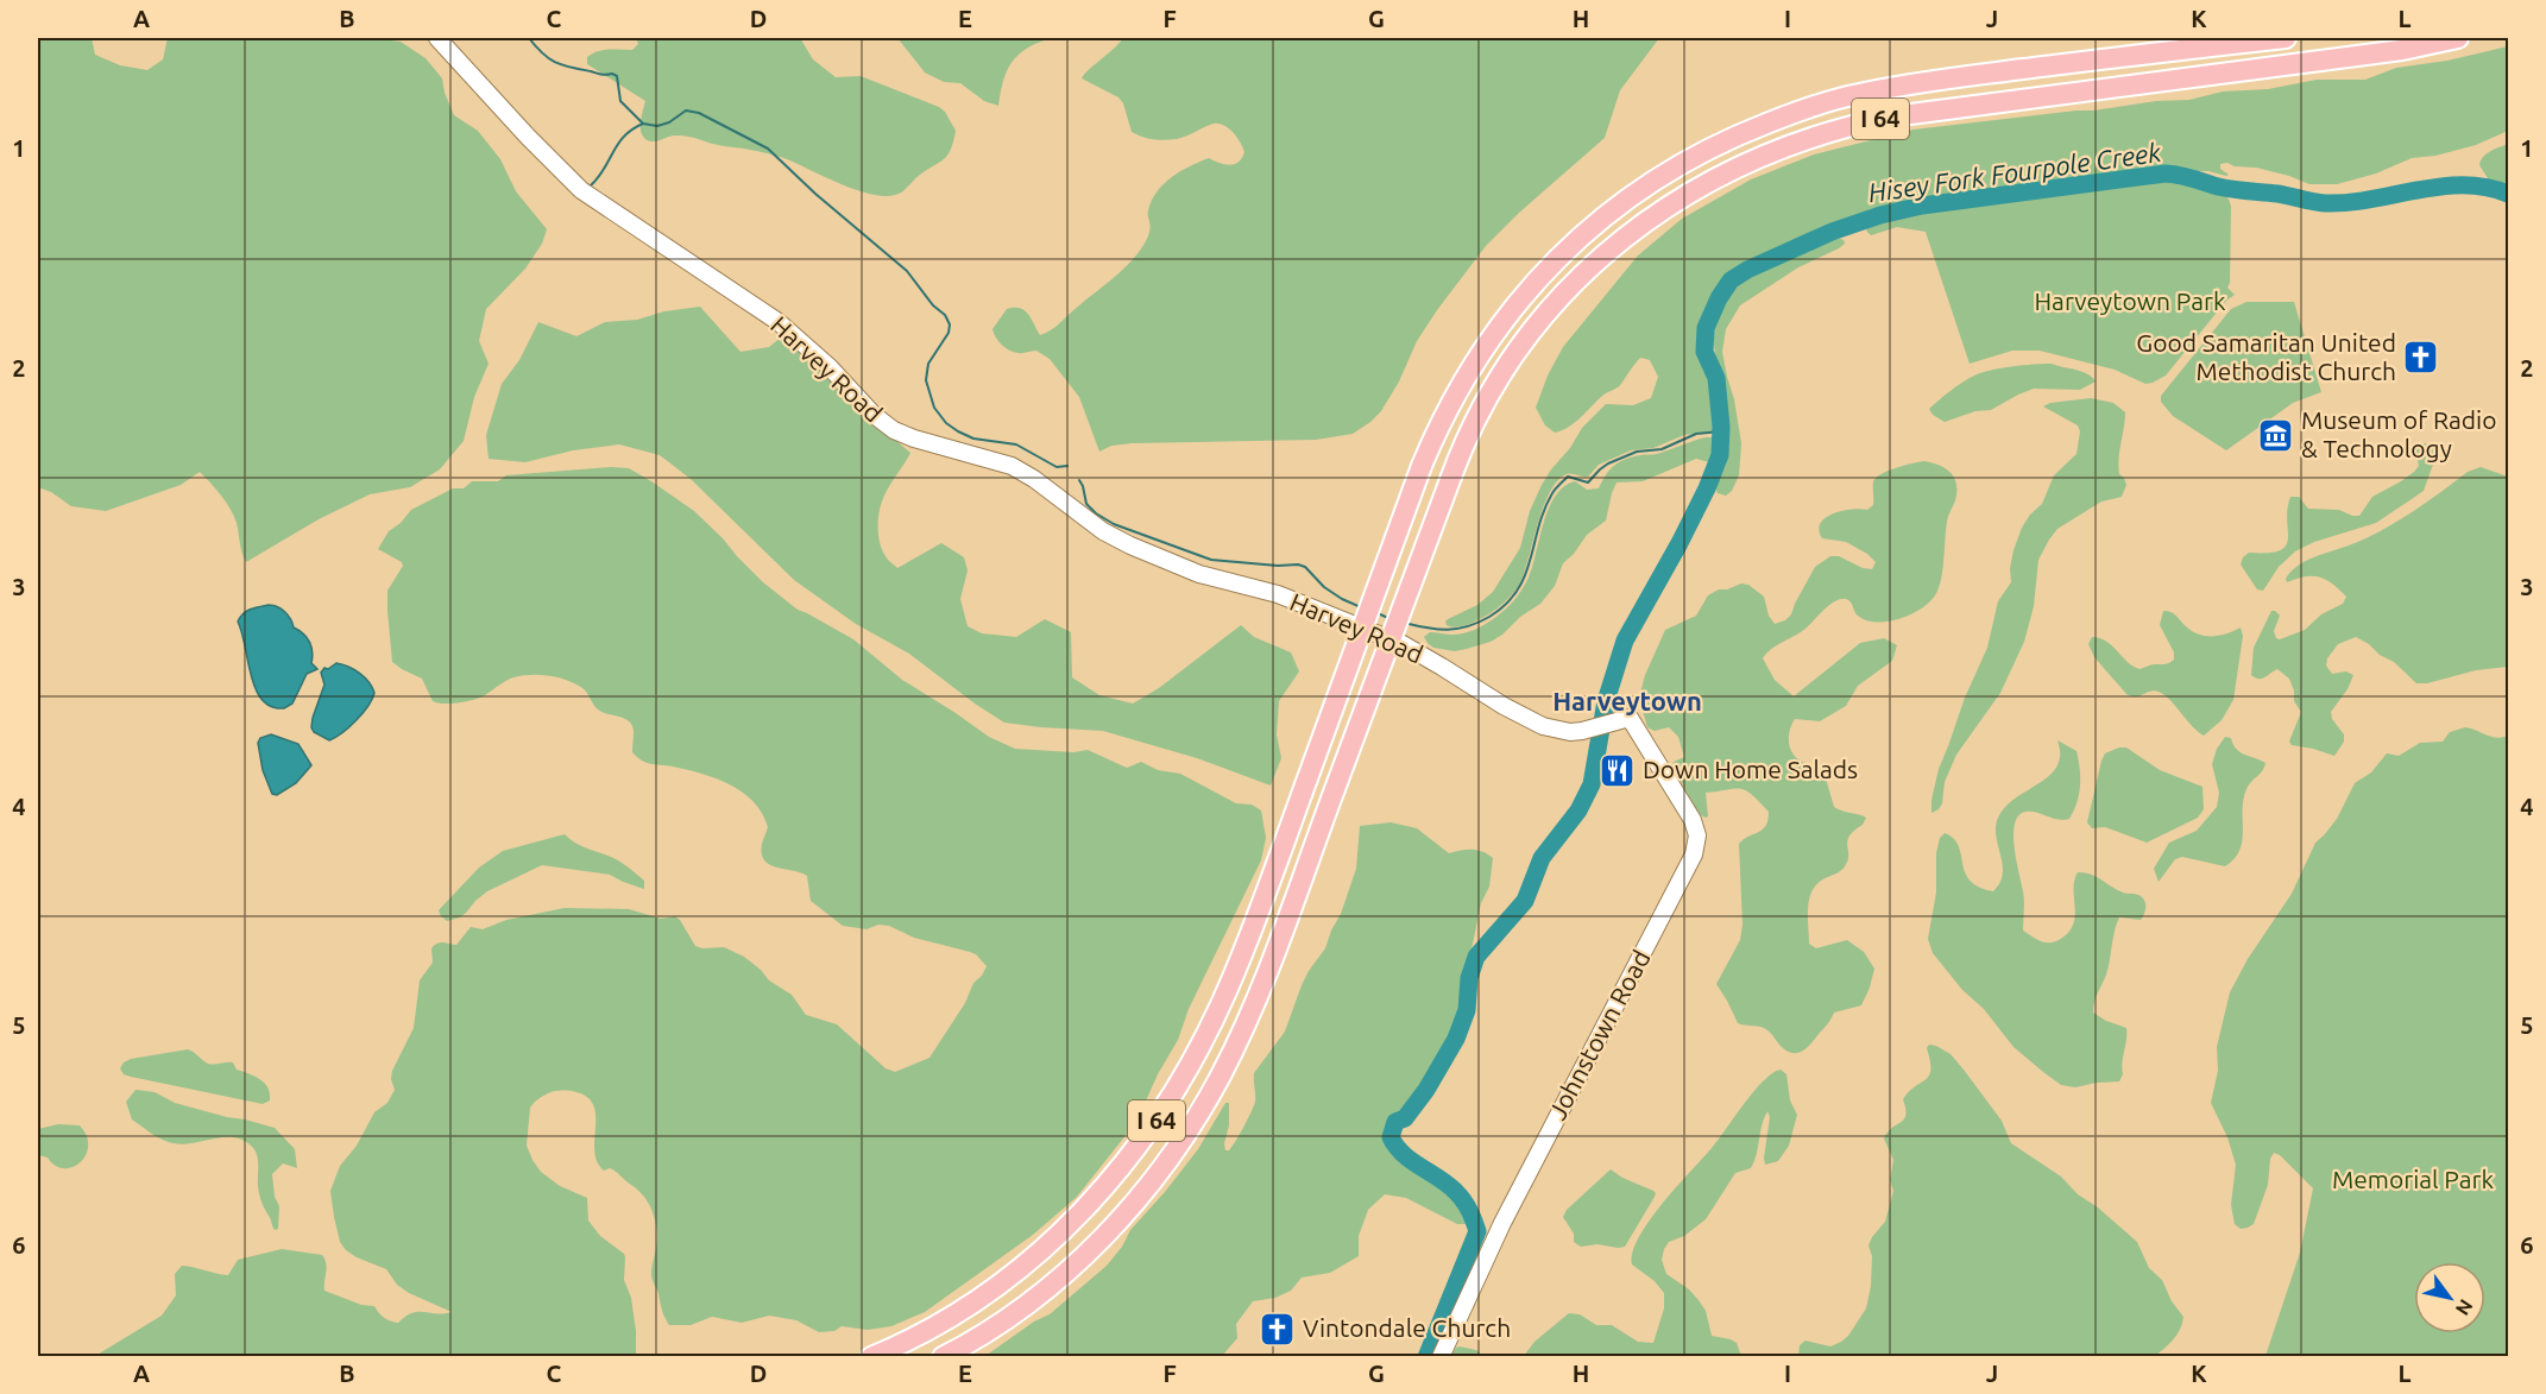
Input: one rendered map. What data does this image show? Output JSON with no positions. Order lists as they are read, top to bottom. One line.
{"streets":{"highway":["I 64"],"street":["Harvey Road","Johnstown Road"]},"crossings":[["Harvey Road","Johnstown Road"]],"districts":["Harveytown"],"water":["Hisey Fork Fourpole Creek"],"parks":["Harveytown Park","Memorial Park"],"places":{"church":["Good Samaritan United Methodist Church","Vintondale Church"],"museum":["Museum of Radio & Technology"],"restaurant":["Down Home Salads"]},"north":"bottom right","grid":{"columns":["A","B","C","D","E","F","G","H","I","J","K","L"],"rows":["1","2","3","4","5","6"]}}
